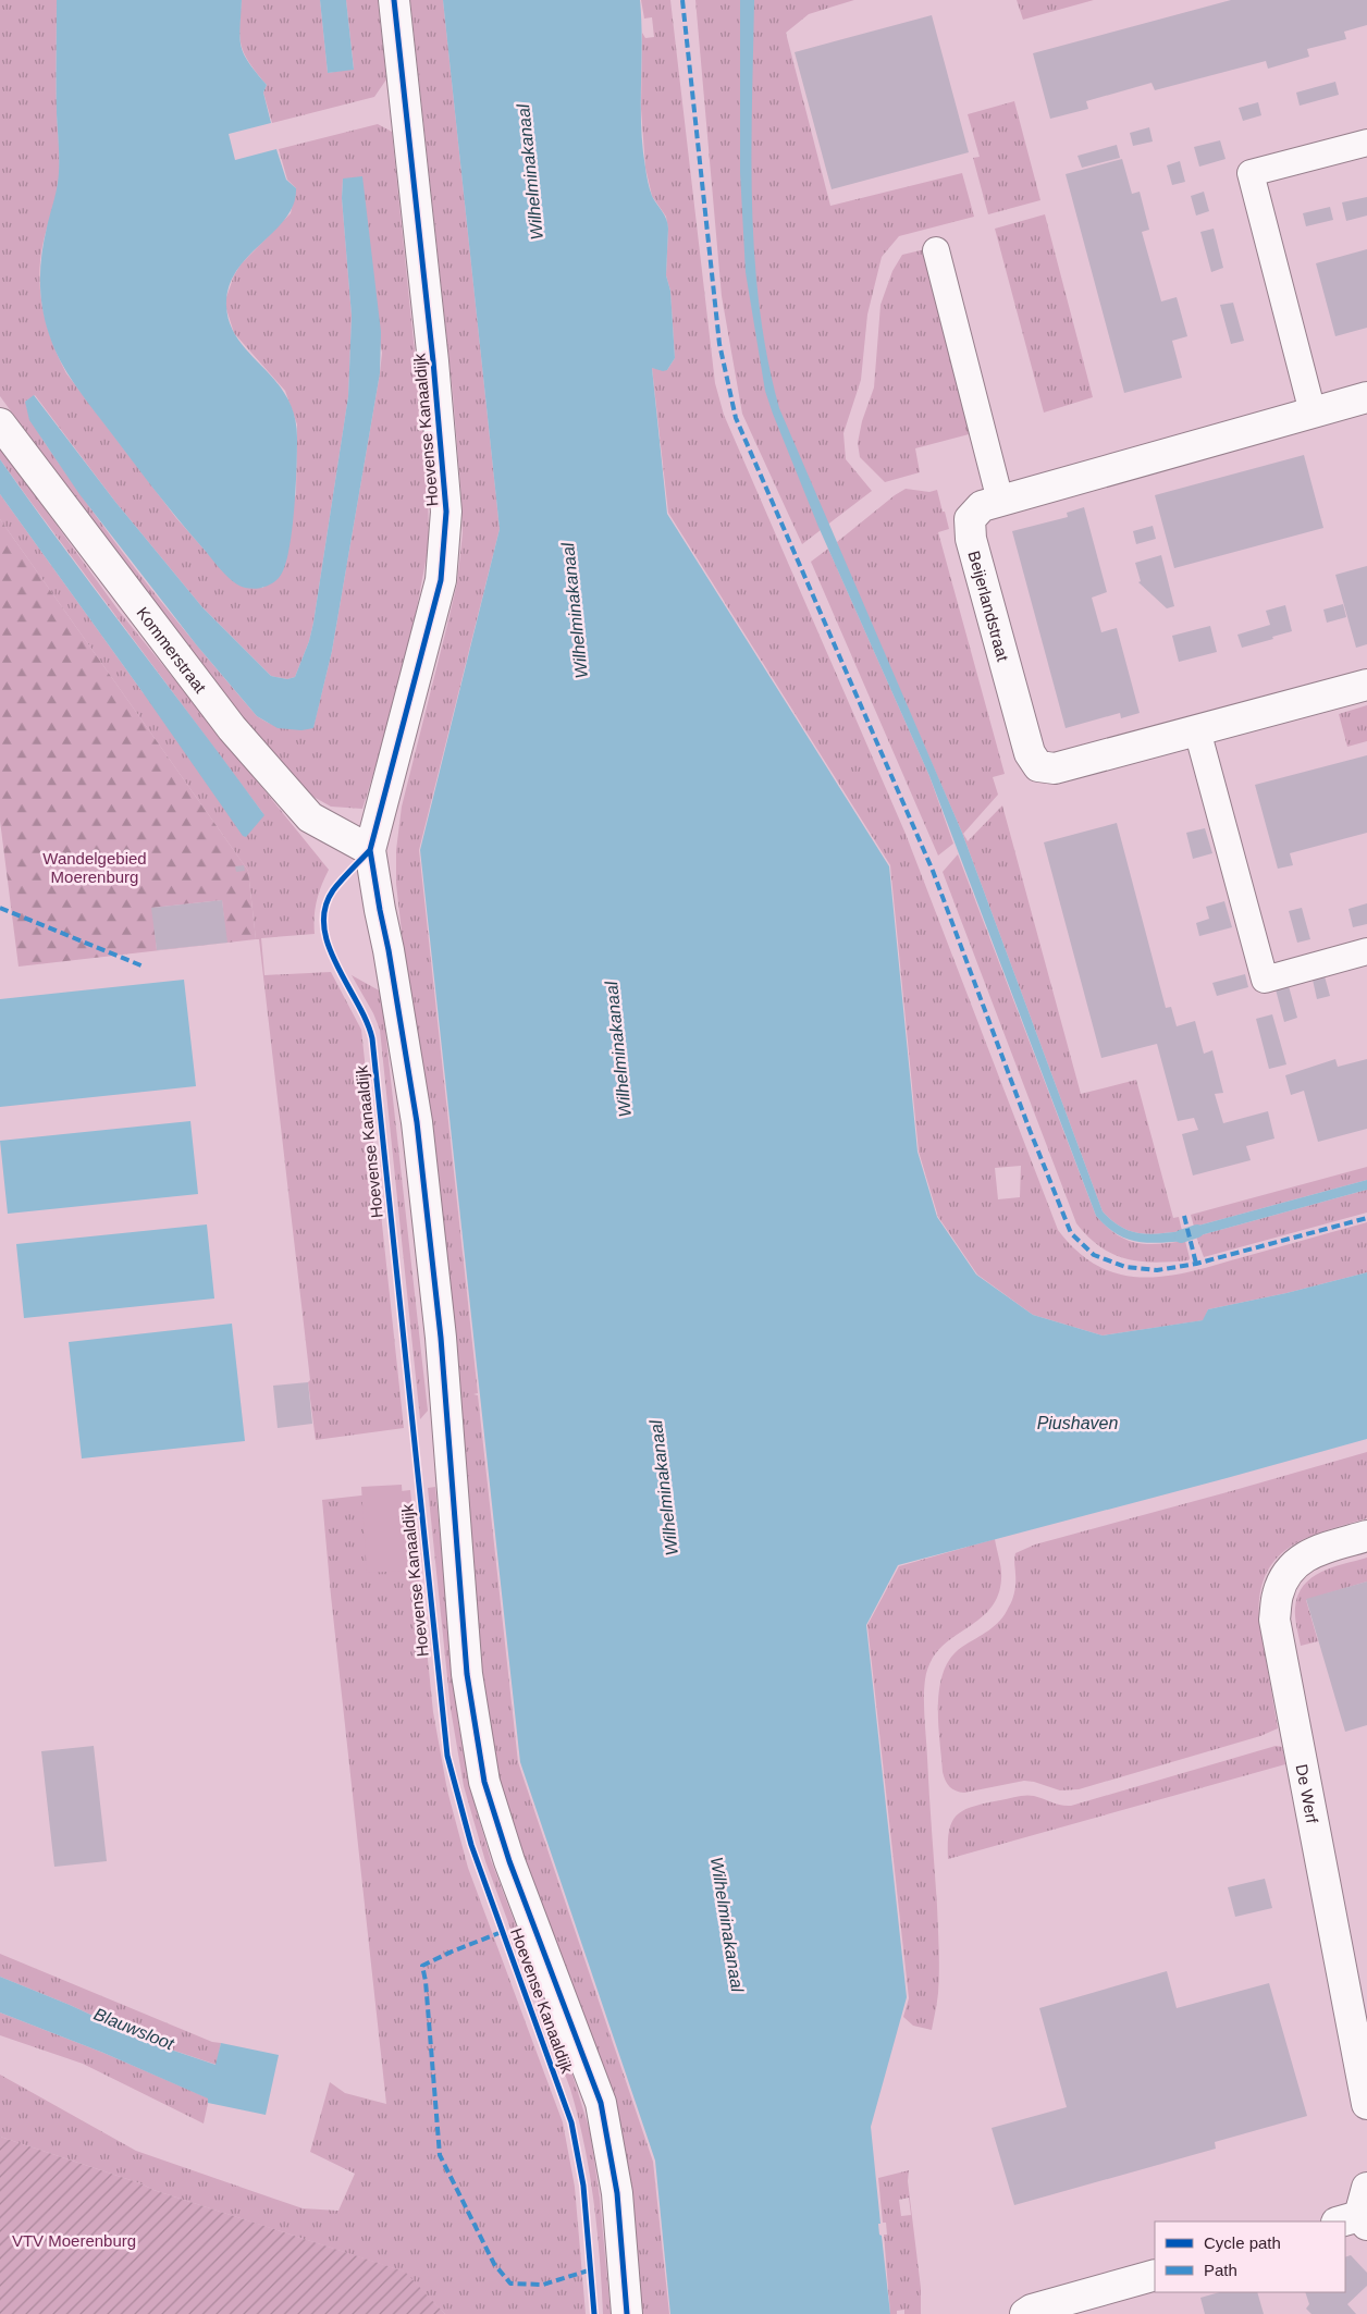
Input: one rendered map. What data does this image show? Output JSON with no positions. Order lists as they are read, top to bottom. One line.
{"streets":{"street":["Hoevense Kanaaldijk","Beijerlandstraat","Kommerstraat","De Werf"]},"crossings":[["Hoevense Kanaaldijk","Kommerstraat"]],"water":["Wilhelminakanaal","Piushaven","Blauwsloot"],"parks":["Wandelgebied Moerenburg","VTV Moerenburg"],"legend":["Cycle path","Path"]}
